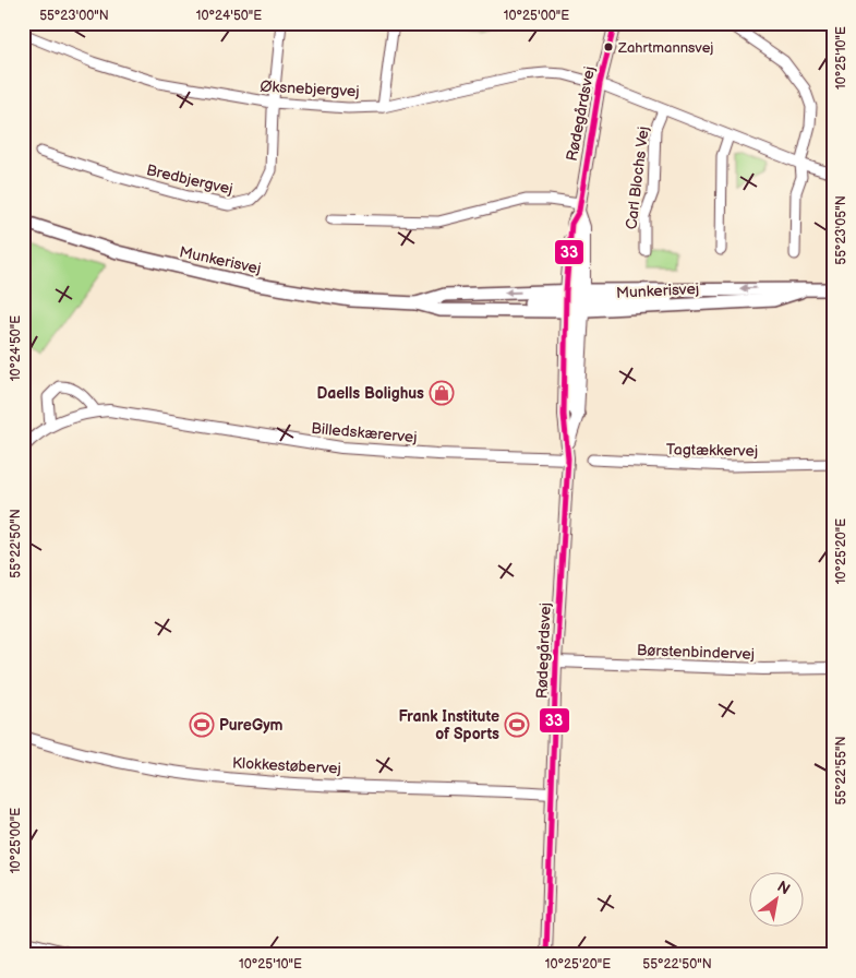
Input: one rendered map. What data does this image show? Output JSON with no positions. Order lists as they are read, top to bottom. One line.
{"streets":{"main road":["Munkerisvej"],"street":["Øksnebjergvej","Rødegårdsvej","Carl Blochs Vej","Bredbjergvej","Billedskærervej","Tagtækkervej","Børstenbindervej","Klokkestøbervej"]},"crossings":[["Øksnebjergvej","Rødegårdsvej"],["Øksnebjergvej","Carl Blochs Vej"],["Øksnebjergvej","Bredbjergvej"],["Rødegårdsvej","Carl Blochs Vej"],["Rødegårdsvej","Munkerisvej"],["Rødegårdsvej","Billedskærervej"],["Rødegårdsvej","Børstenbindervej"],["Rødegårdsvej","Klokkestøbervej"]],"places":{"other":["Zahrtmannsvej"],"shop":["Daells Bolighus"],"sports":["PureGym","Frank Institute of Sports"]},"lines":["transit line 33"],"north":"top right","coordinates":["55°23'00\"N","10°24'50\"E","10°25'00\"E","10°25'10\"E","55°23'05\"N","55°22'50\"N","10°25'20\"E","55°22'55\"N"]}
